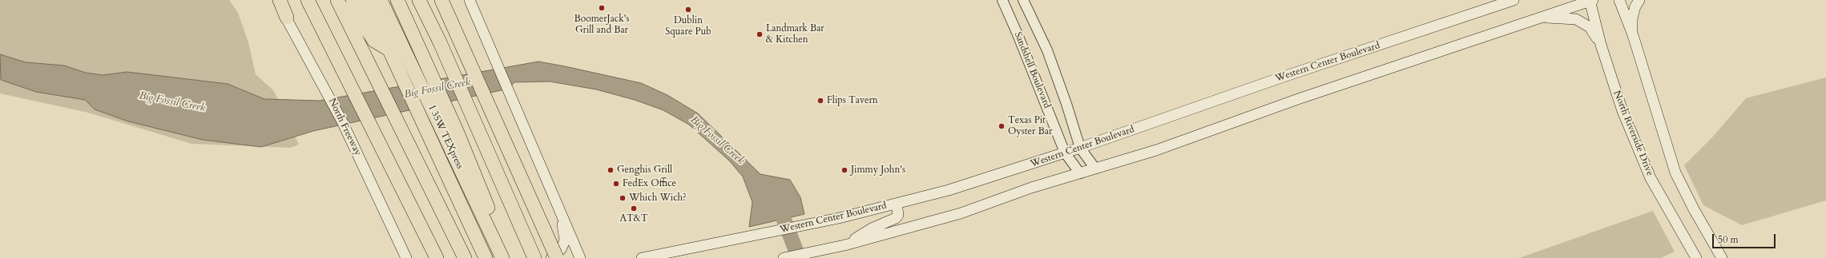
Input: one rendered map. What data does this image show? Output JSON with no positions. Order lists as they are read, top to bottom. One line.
{"streets":{"highway":["I 35W TEXpress"],"main road":["Western Center Boulevard","North Freeway","North Riverside Drive"],"street":["Sandshell Boulevard"]},"crossings":[["Western Center Boulevard","Sandshell Boulevard"]],"water":["Big Fossil Creek"],"places":["BoomerJack's Grill and Bar","Dublin Square Pub","Landmark Bar & Kitchen","Flips Tavern","Texas Pit Oyster Bar","Genghis Grill","Jimmy John's","FedEx Office","Which Wich?","AT&T"],"scale_bar":"50 m"}
